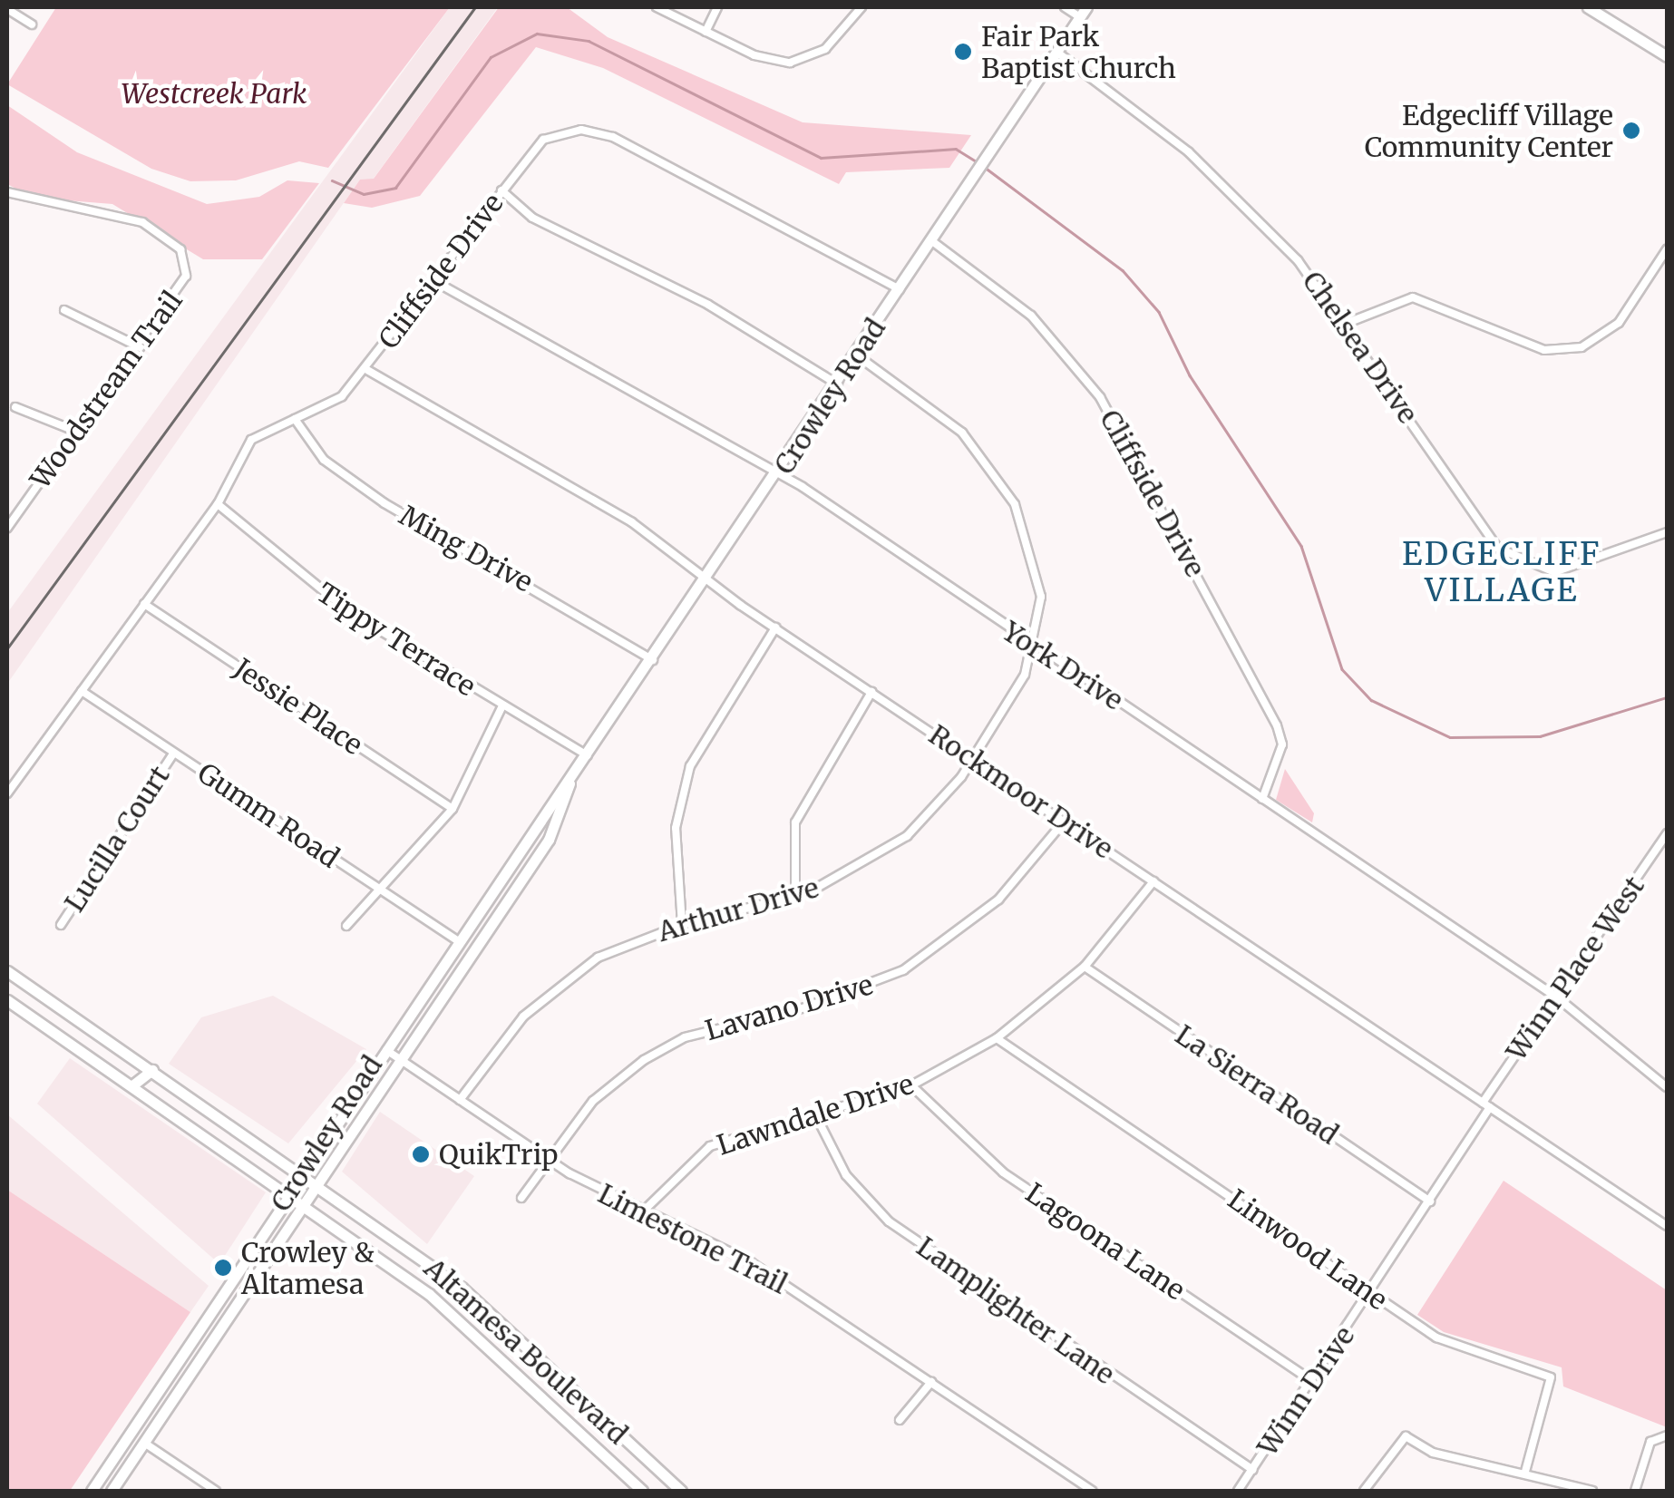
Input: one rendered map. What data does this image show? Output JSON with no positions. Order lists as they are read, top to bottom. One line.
{"streets":{"main road":["Crowley Road","Altamesa Boulevard"],"street":["Cliffside Drive","Chelsea Drive","Woodstream Trail","Ming Drive","Tippy Terrace","York Drive","Jessie Place","Rockmoor Drive","Gumm Road","Lucilla Court","Arthur Drive","Winn Place West","Lavano Drive","La Sierra Road","Lawndale Drive","Limestone Trail","Lagoona Lane","Linwood Lane","Lamplighter Lane","Winn Drive"]},"crossings":[["Cliffside Drive","Crowley Road"],["Cliffside Drive","Ming Drive"],["Cliffside Drive","Tippy Terrace"],["Cliffside Drive","York Drive"],["Cliffside Drive","Jessie Place"],["Cliffside Drive","Rockmoor Drive"],["Cliffside Drive","Gumm Road"],["Chelsea Drive","Crowley Road"],["Crowley Road","Ming Drive"],["Crowley Road","Tippy Terrace"],["Crowley Road","York Drive"],["Crowley Road","Rockmoor Drive"],["Crowley Road","Gumm Road"],["Crowley Road","Arthur Drive"],["Crowley Road","Limestone Trail"],["Crowley Road","Altamesa Boulevard"],["York Drive","Arthur Drive"],["York Drive","Winn Place West"],["Rockmoor Drive","Arthur Drive"],["Rockmoor Drive","Winn Place West"],["Rockmoor Drive","Lavano Drive"],["Rockmoor Drive","Lawndale Drive"],["Rockmoor Drive","Winn Drive"],["Gumm Road","Lucilla Court"],["Arthur Drive","Limestone Trail"],["Winn Place West","Winn Drive"],["Lavano Drive","Limestone Trail"],["La Sierra Road","Lawndale Drive"],["La Sierra Road","Winn Drive"],["Lawndale Drive","Limestone Trail"],["Lawndale Drive","Lagoona Lane"],["Lawndale Drive","Linwood Lane"],["Lawndale Drive","Lamplighter Lane"],["Lagoona Lane","Winn Drive"],["Linwood Lane","Winn Drive"],["Lamplighter Lane","Winn Drive"]],"districts":["EDGECLIFF VILLAGE"],"parks":["Westcreek Park"],"places":["Fair Park Baptist Church","Edgecliff Village Community Center","QuikTrip","Crowley & Altamesa"]}
